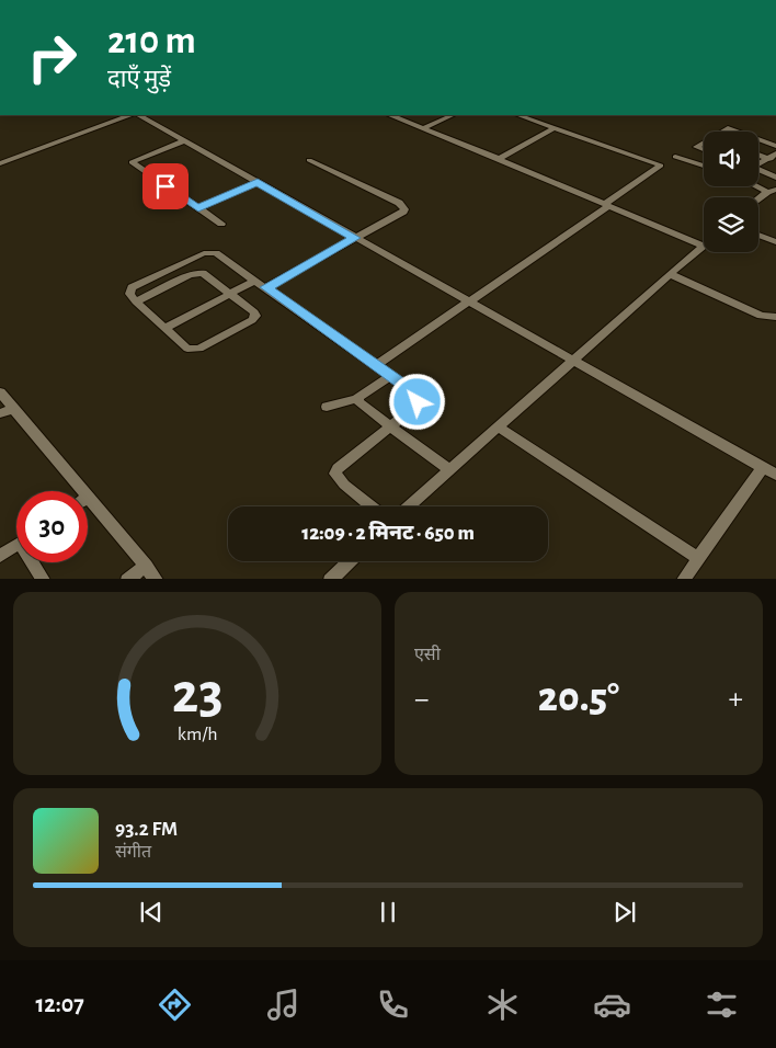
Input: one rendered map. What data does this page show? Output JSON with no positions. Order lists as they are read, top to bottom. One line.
{"page":{"turn":["210 m","दाएँ मुड़ें"],"limit":"30","trip":"12:09 · 2 मिनट · 650 m","tile":"एसी","heat":["−","20.5°","+"],"song":["93.2 FM","संगीत"],"tabs":"12:07","gauge":["23","km/h"]}}
